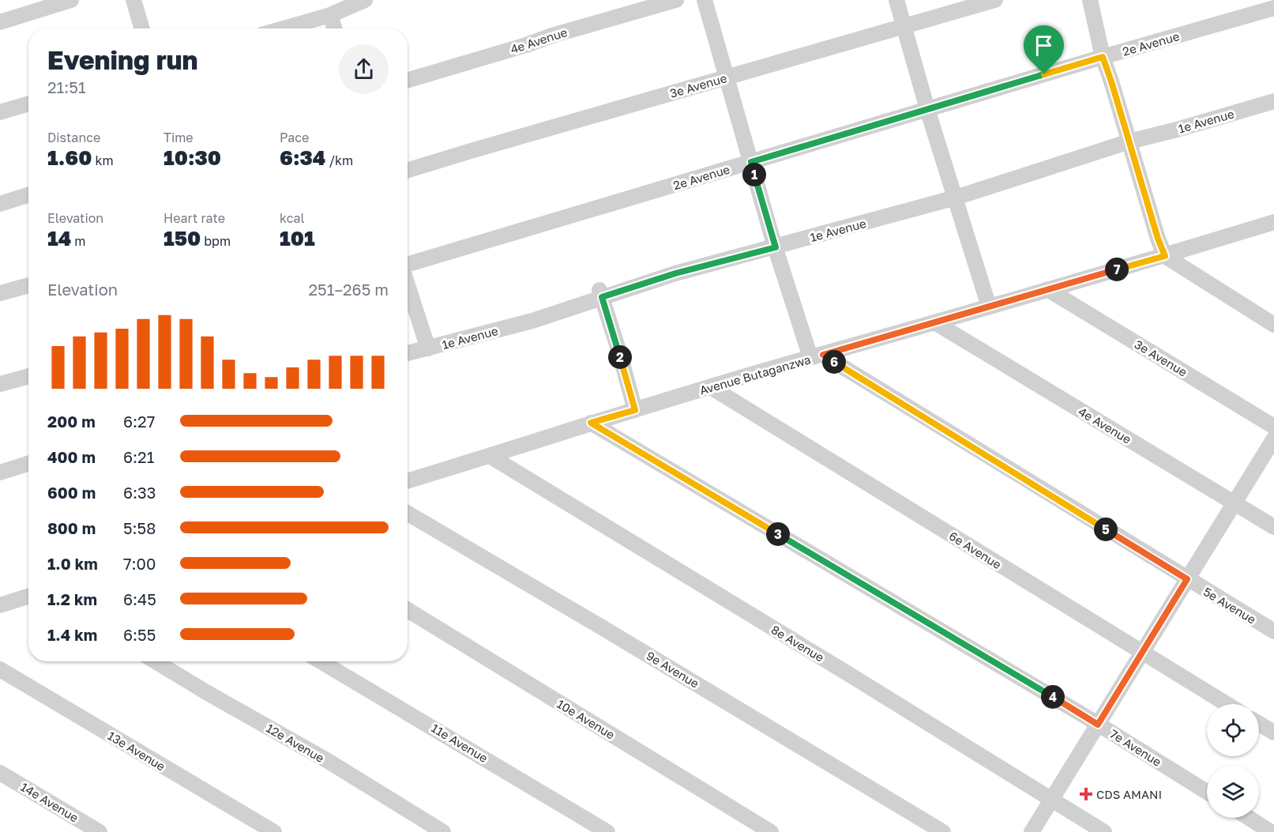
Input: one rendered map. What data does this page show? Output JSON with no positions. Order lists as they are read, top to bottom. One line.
{"streets":{"street":["4e Avenue","2e Avenue","3e Avenue","1e Avenue","Avenue Butaganzwa","6e Avenue","5e Avenue","8e Avenue","9e Avenue","10e Avenue","12e Avenue","11e Avenue","7e Avenue","13e Avenue","14e Avenue"]},"crossings":[["4e Avenue","Avenue Butaganzwa"],["3e Avenue","Avenue Butaganzwa"],["Avenue Butaganzwa","6e Avenue"],["Avenue Butaganzwa","5e Avenue"],["Avenue Butaganzwa","8e Avenue"],["Avenue Butaganzwa","7e Avenue"]],"places":{"health":["CDS AMANI"]},"page":{"heading":["Evening run","21:51"],"stats":[["Distance","1.60 km"],["Time","10:30"],["Pace","6:34 /km"],["Elevation","14 m"],["Heart rate","150 bpm"],["kcal","101"]],"pins":["1","7","2","6","5","3","4"],"chart":["Elevation","251–265 m"],"list":[{"name":"200 m","note":"6:27"},{"name":"400 m","note":"6:21"},{"name":"600 m","note":"6:33"},{"name":"800 m","note":"5:58"},{"name":"1.0 km","note":"7:00"},{"name":"1.2 km","note":"6:45"},{"name":"1.4 km","note":"6:55"}]}}
